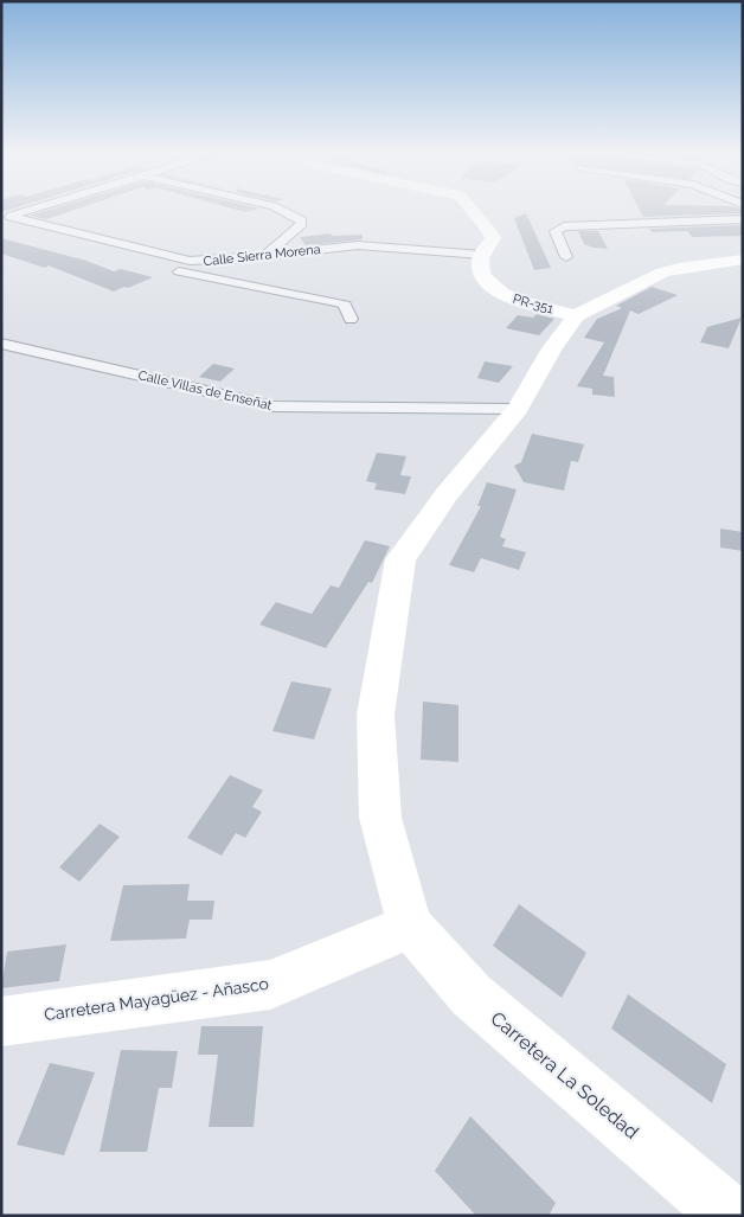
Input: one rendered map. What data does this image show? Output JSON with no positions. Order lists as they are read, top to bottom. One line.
{"streets":{"main road":["PR-351","Carretera Mayagüez - Añasco","Carretera La Soledad"],"street":["Calle Sierra Morena","Calle Villas de Enseñat"]},"crossings":[["Calle Sierra Morena","PR-351"],["Carretera Mayagüez - Añasco","Carretera La Soledad"]]}
